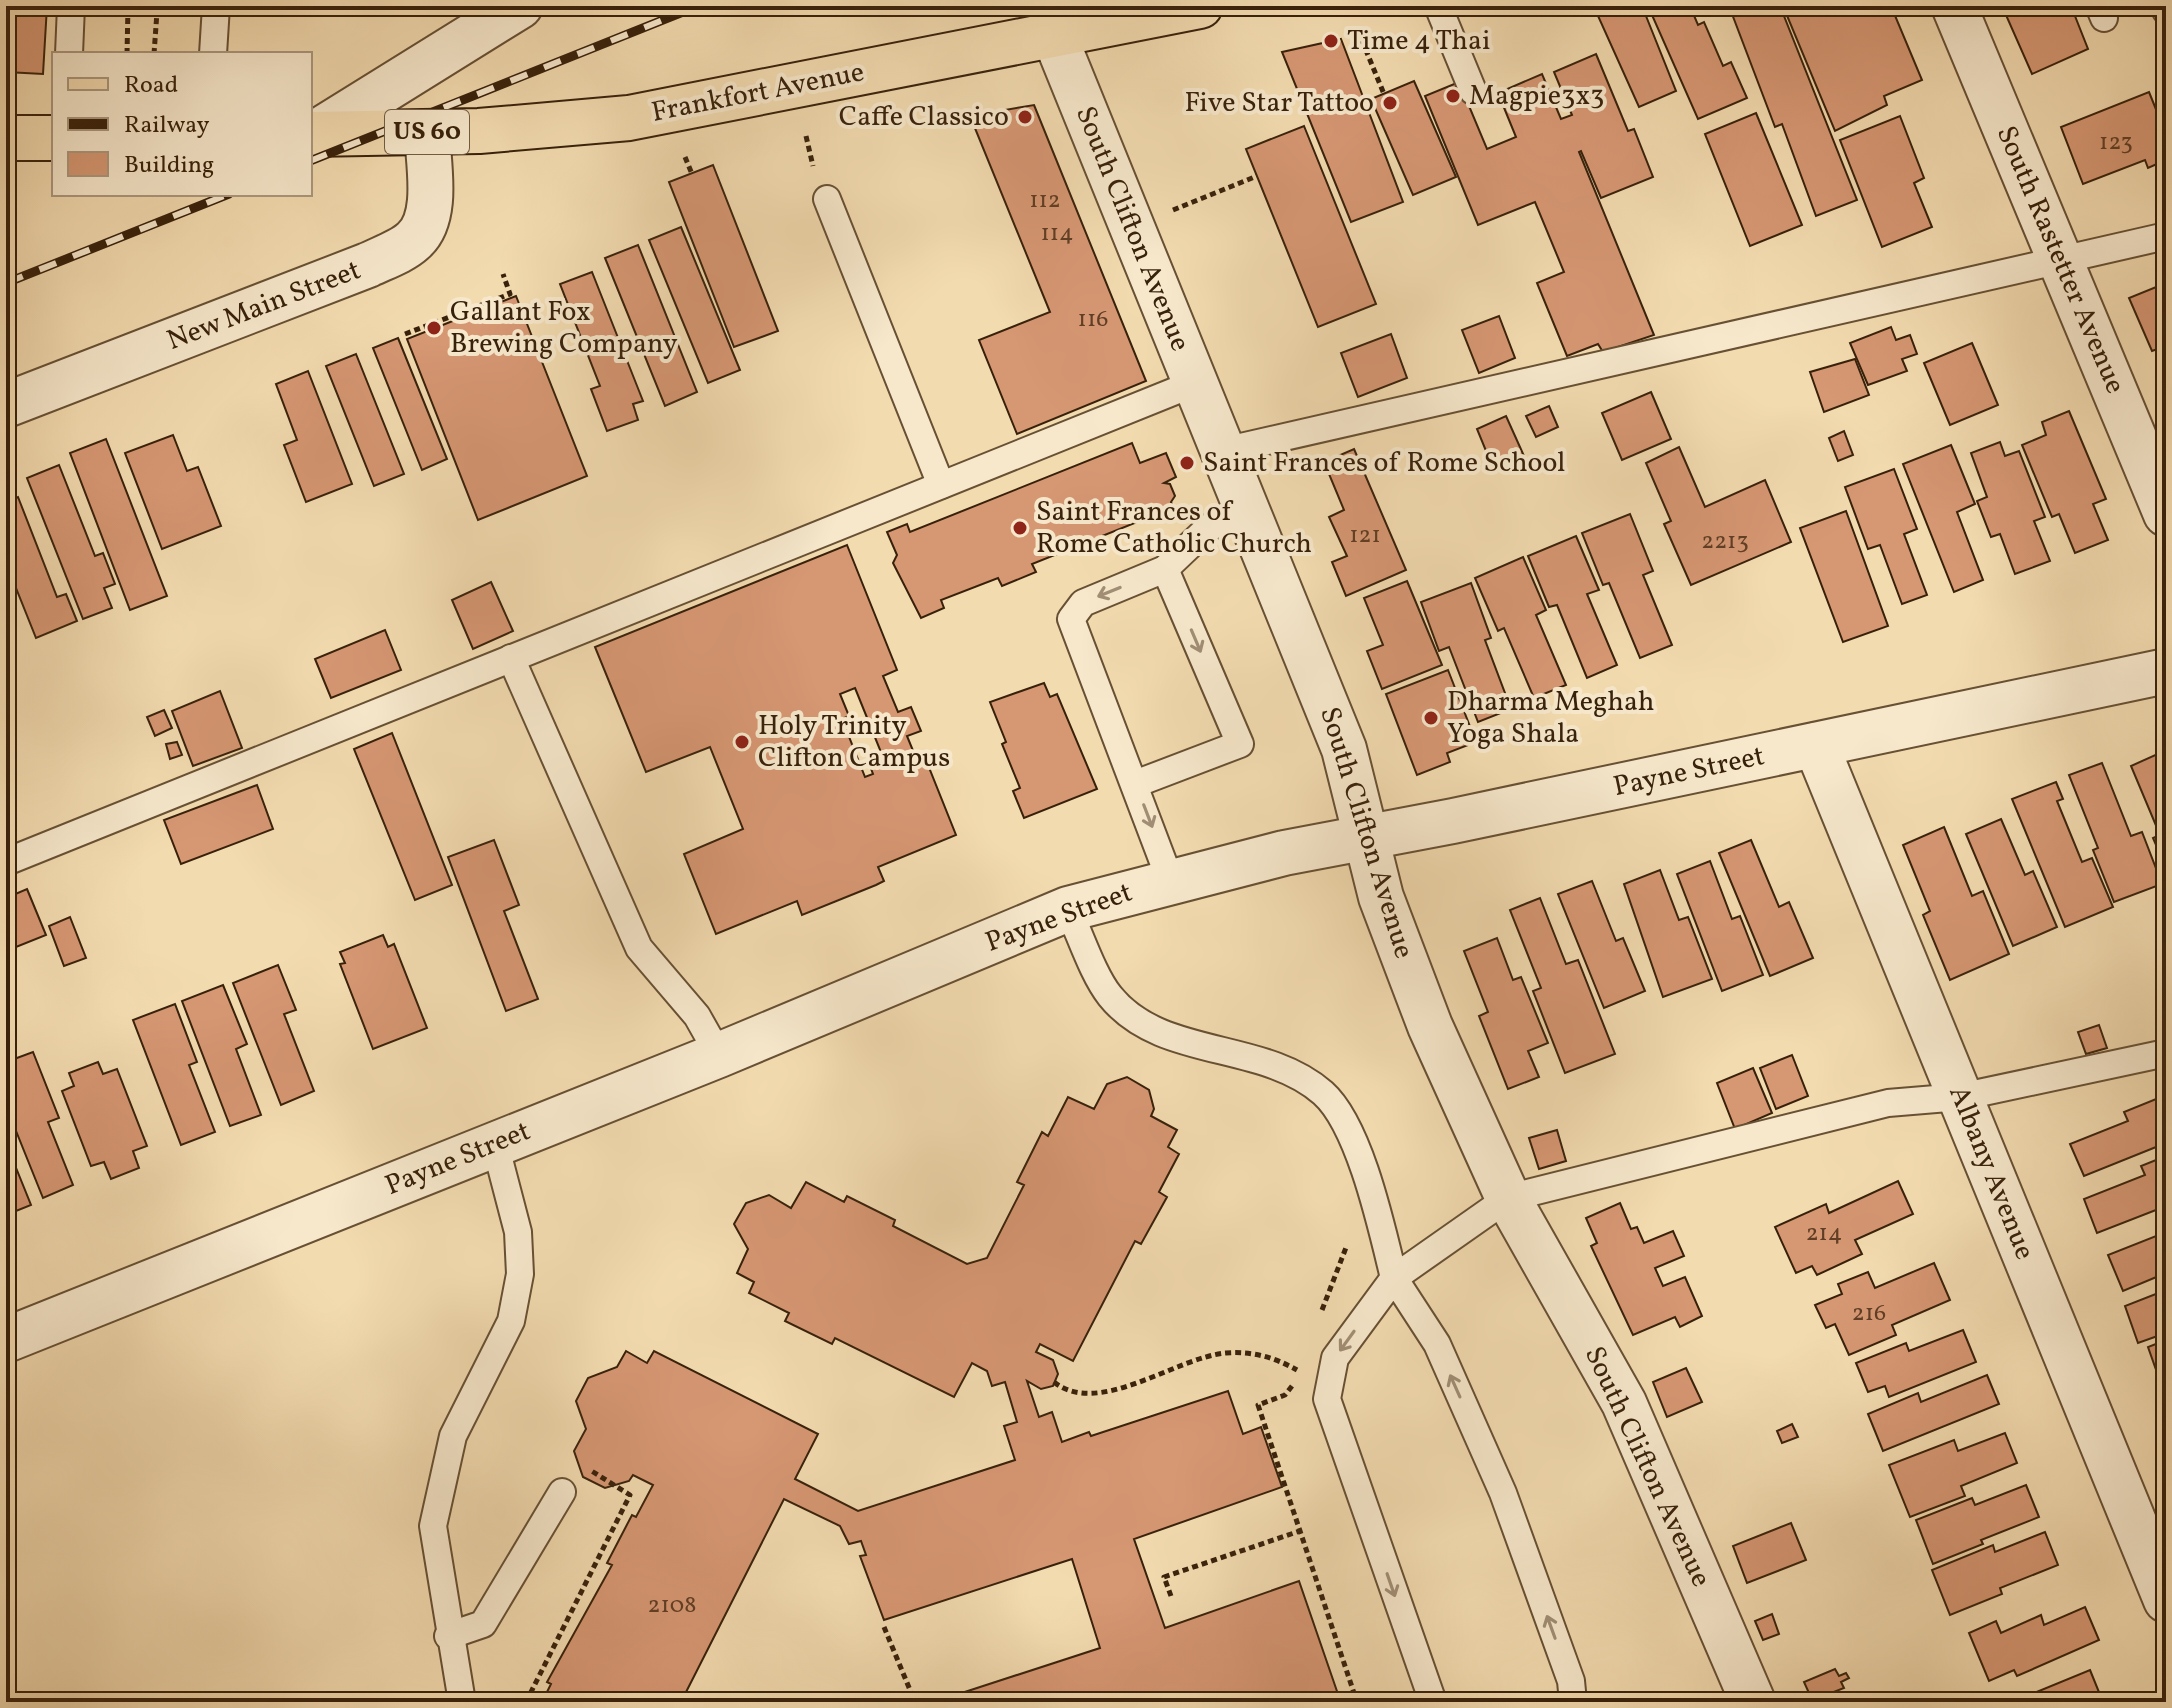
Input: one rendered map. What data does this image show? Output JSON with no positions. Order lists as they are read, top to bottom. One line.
{"streets":{"main road":["Frankfort Avenue","US 60"],"street":["South Clifton Avenue","South Rastetter Avenue","New Main Street","Payne Street","Albany Avenue"]},"crossings":[["Frankfort Avenue","South Clifton Avenue"],["Frankfort Avenue","New Main Street"],["South Clifton Avenue","Payne Street"],["Payne Street","Albany Avenue"]],"places":["Time 4 Thai","Magpie3x3","Five Star Tattoo","Caffe Classico","Gallant Fox Brewing Company","Saint Frances of Rome School","Saint Frances of Rome Catholic Church","Dharma Meghah Yoga Shala","Holy Trinity Clifton Campus"],"house_numbers":["123","112","114","116","121","2213","214","216","2108"],"legend":["Road","Railway","Building"]}
